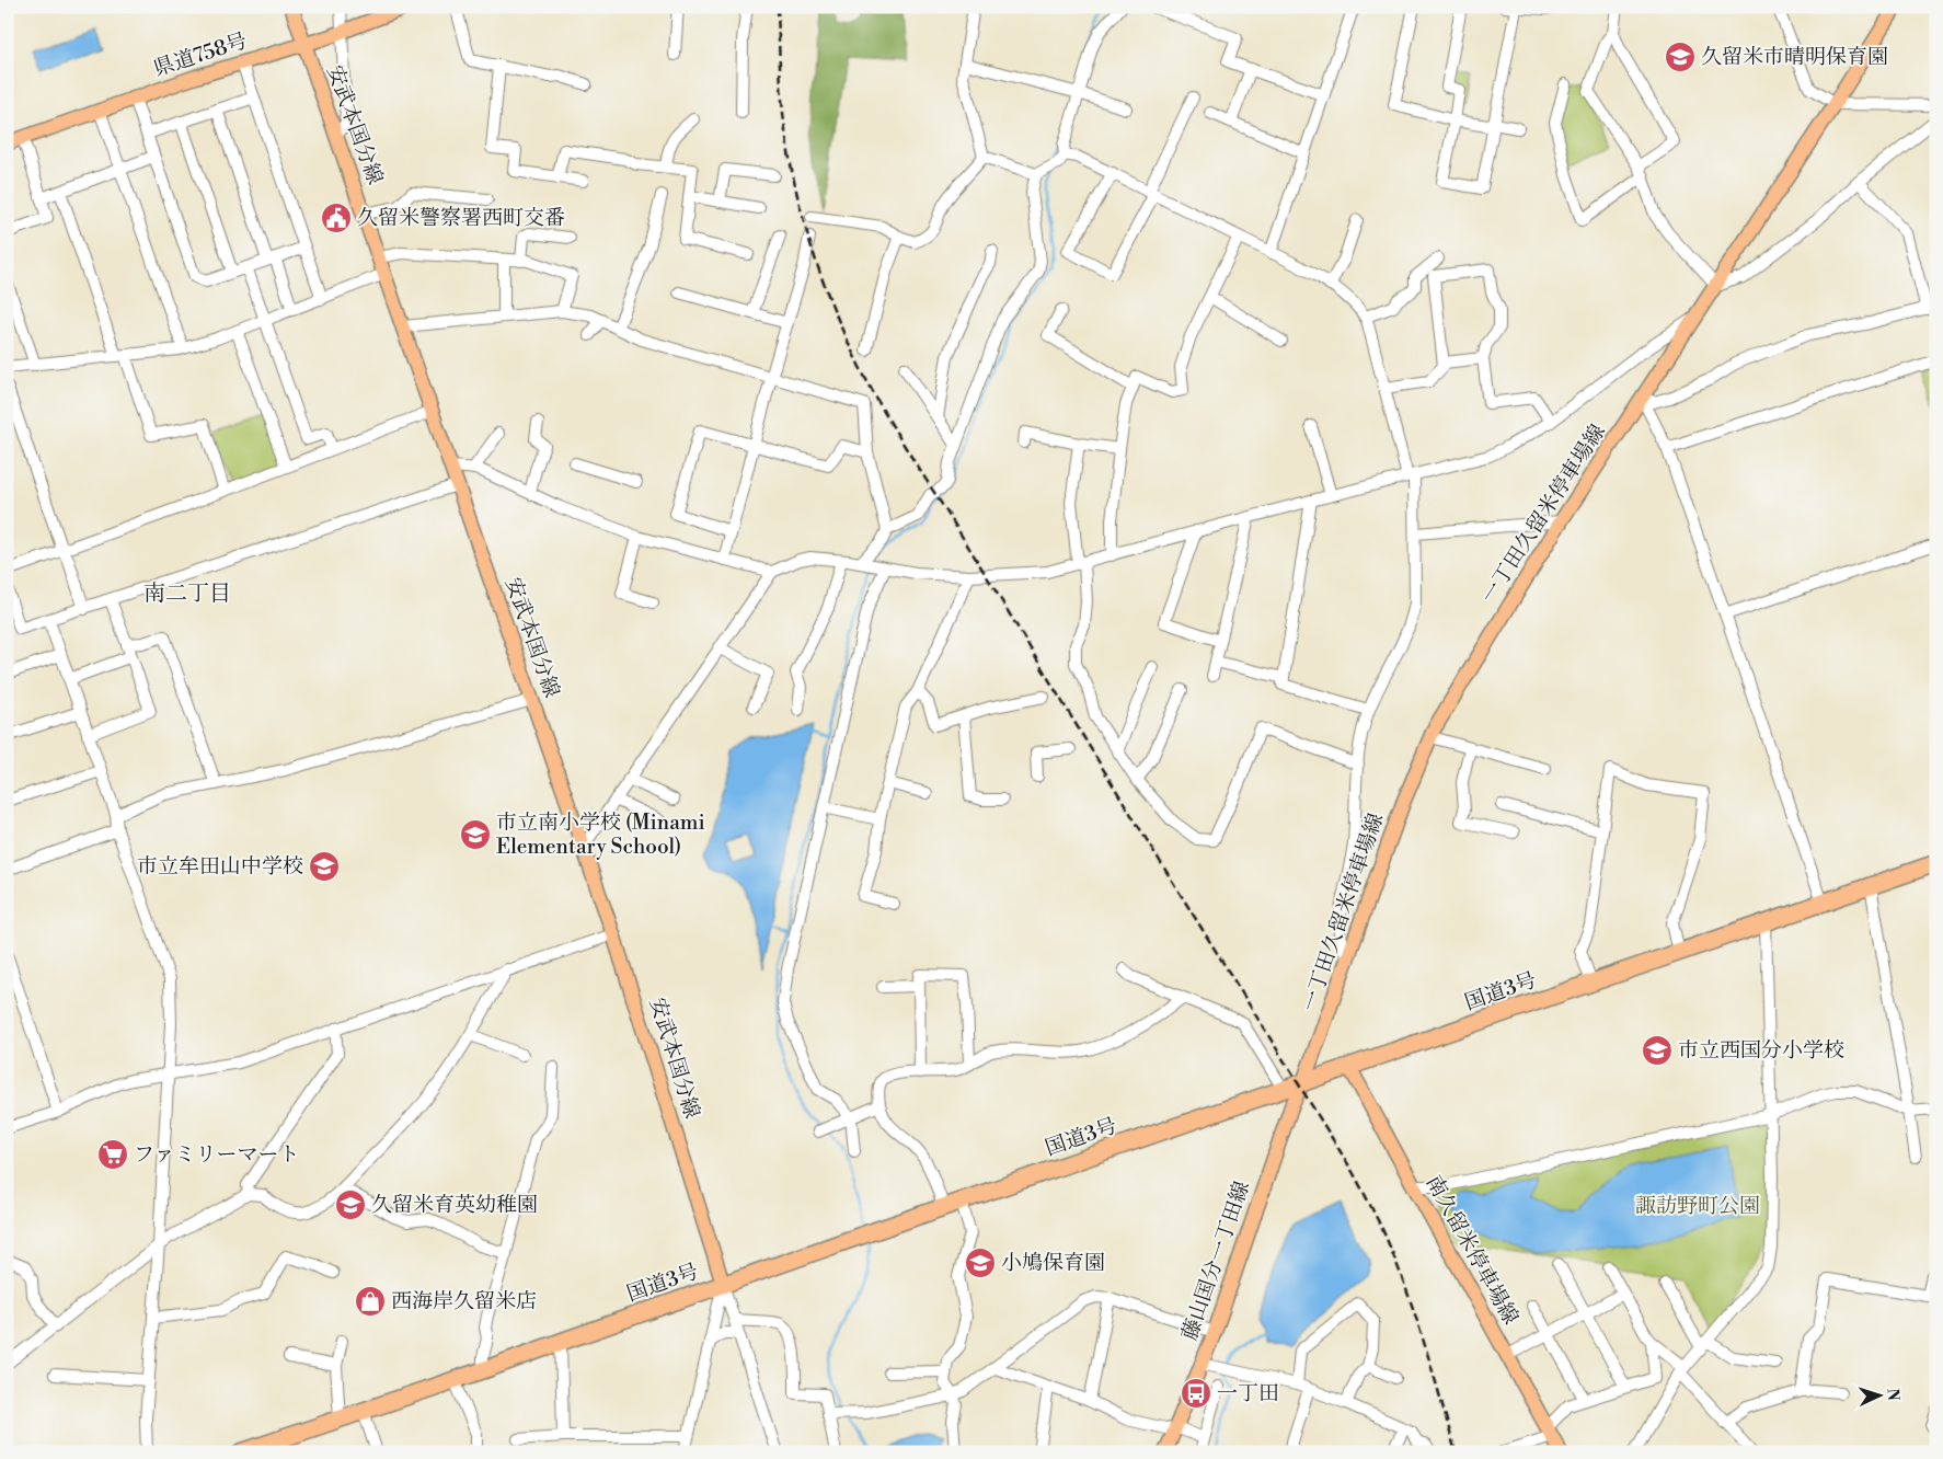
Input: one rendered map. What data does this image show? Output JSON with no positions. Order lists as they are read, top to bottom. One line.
{"streets":{"highway":["国道3号"],"main road":["県道758号","安武本国分線","一丁田久留米停車場線","南久留米停車場線","藤山国分一丁田線"]},"crossings":[["県道758号","安武本国分線"],["安武本国分線","国道3号"],["一丁田久留米停車場線","国道3号"],["一丁田久留米停車場線","藤山国分一丁田線"],["国道3号","南久留米停車場線"],["国道3号","藤山国分一丁田線"]],"districts":["南二丁目"],"parks":["諏訪野町公園"],"places":{"school or university":["久留米市晴明保育園","市立南小学校 (Minami Elementary School)","市立牟田山中学校","市立西国分小学校","久留米育英幼稚園","小鳩保育園"],"public building":["久留米警察署西町交番"],"supermarket":["ファミリーマート"],"shop":["西海岸久留米店"],"bus stop":["一丁田"]},"north":"right"}
